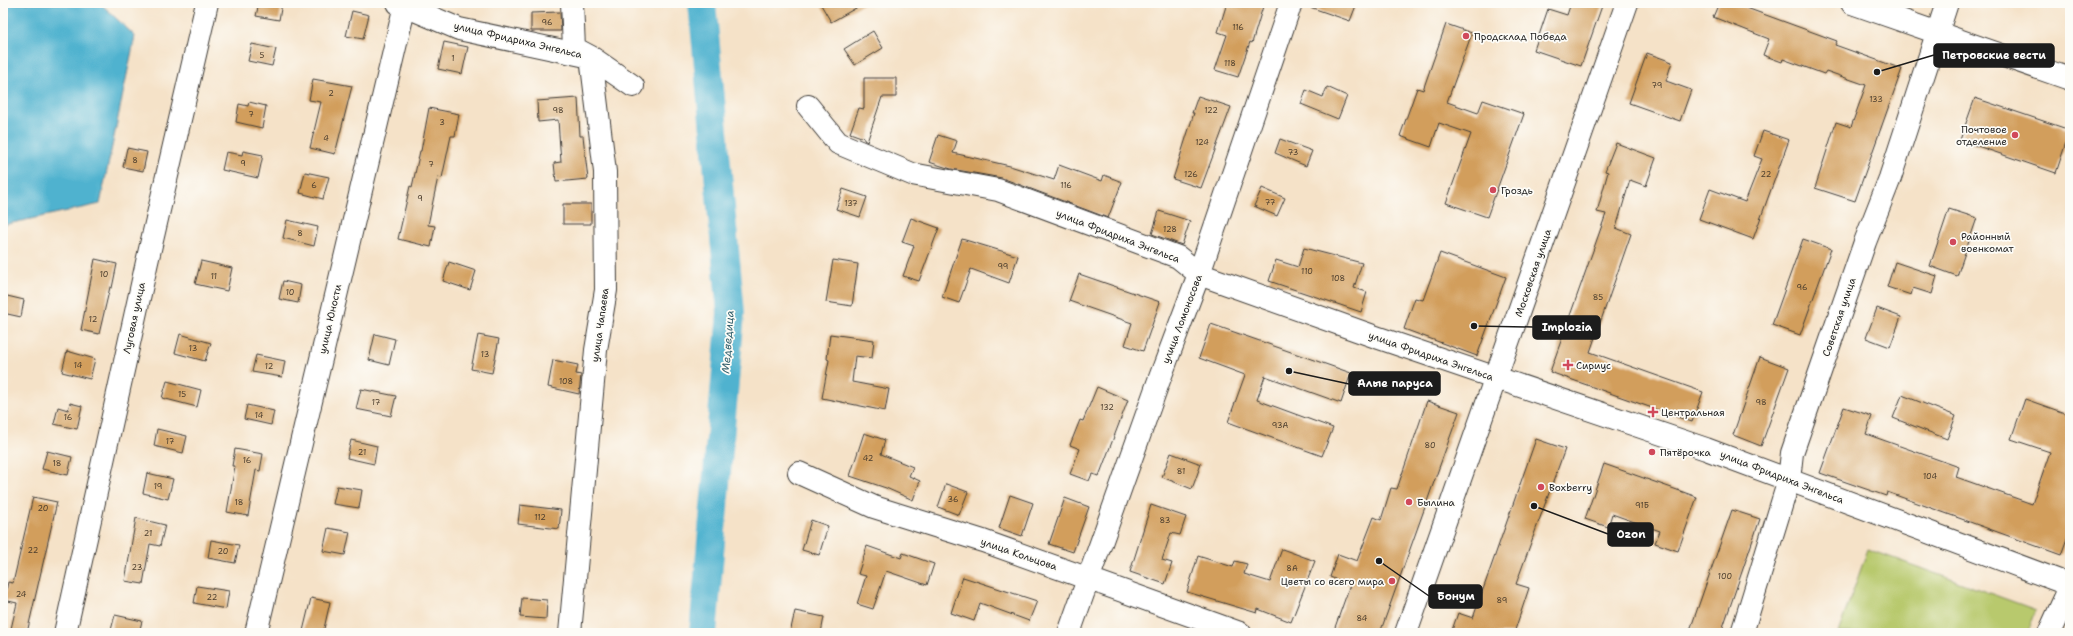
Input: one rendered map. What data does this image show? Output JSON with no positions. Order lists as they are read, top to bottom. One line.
{"streets":{"street":["улица Фридриха Энгельса","Московская улица","Советская улица","Луговая улица","улица Юности","улица Ломоносова","улица Чапаева","улица Кольцова"]},"crossings":[["улица Фридриха Энгельса","Московская улица"],["улица Фридриха Энгельса","Советская улица"],["улица Фридриха Энгельса","улица Юности"],["улица Фридриха Энгельса","улица Ломоносова"],["улица Фридриха Энгельса","улица Чапаева"],["улица Ломоносова","улица Кольцова"]],"water":["Медведица"],"places":{"other":["Продсклад Победа","Петровские вести","Почтовое отделение","Гроздь","Районный военкомат","Implozia","Алые паруса","Пятёрочка","Boxberry","Былина","Ozon","Бонум","Цветы со всего мира"],"health":["Сириус","Центральная"]},"house_numbers":["96","116","5","1","118","79","2","133","98","122","7","3","4","124","73","8","9","7","126","22","6","116","9","77","137","128","8","99","110","10","11","108","96","10","85","12","13","13","14","12","108","15","17","98","132","14","16","93А","17","80","21","42","16","18","81","104","19","36","18","91Б","20","112","83","21","22","20","23","8А","100","24","22","89","84"]}
